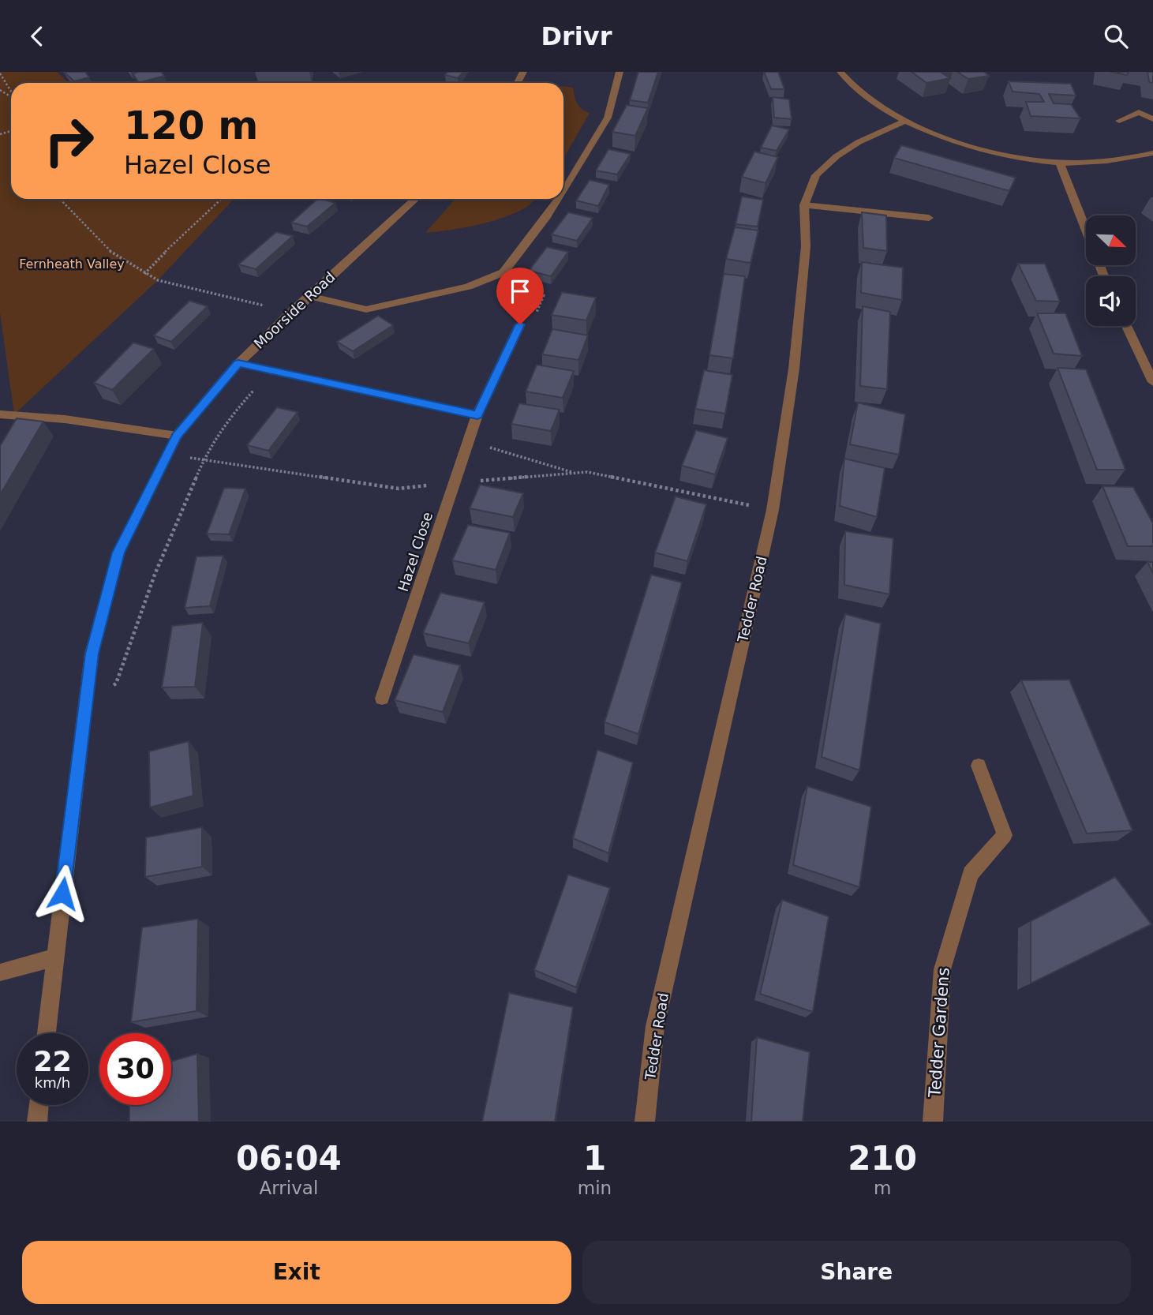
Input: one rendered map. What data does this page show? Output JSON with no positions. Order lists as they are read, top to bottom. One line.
{"streets":{"street":["Moorside Road","Hazel Close","Tedder Road","Tedder Gardens"]},"parks":["Fernheath Valley"],"north":"bottom right","page":{"header":"Drivr","turn":["120 m","Hazel Close"],"speed":"22 km/h","limit":"30","eta":["06:04","Arrival","1","min","210","m"],"buttons":["Exit","Share"]}}
